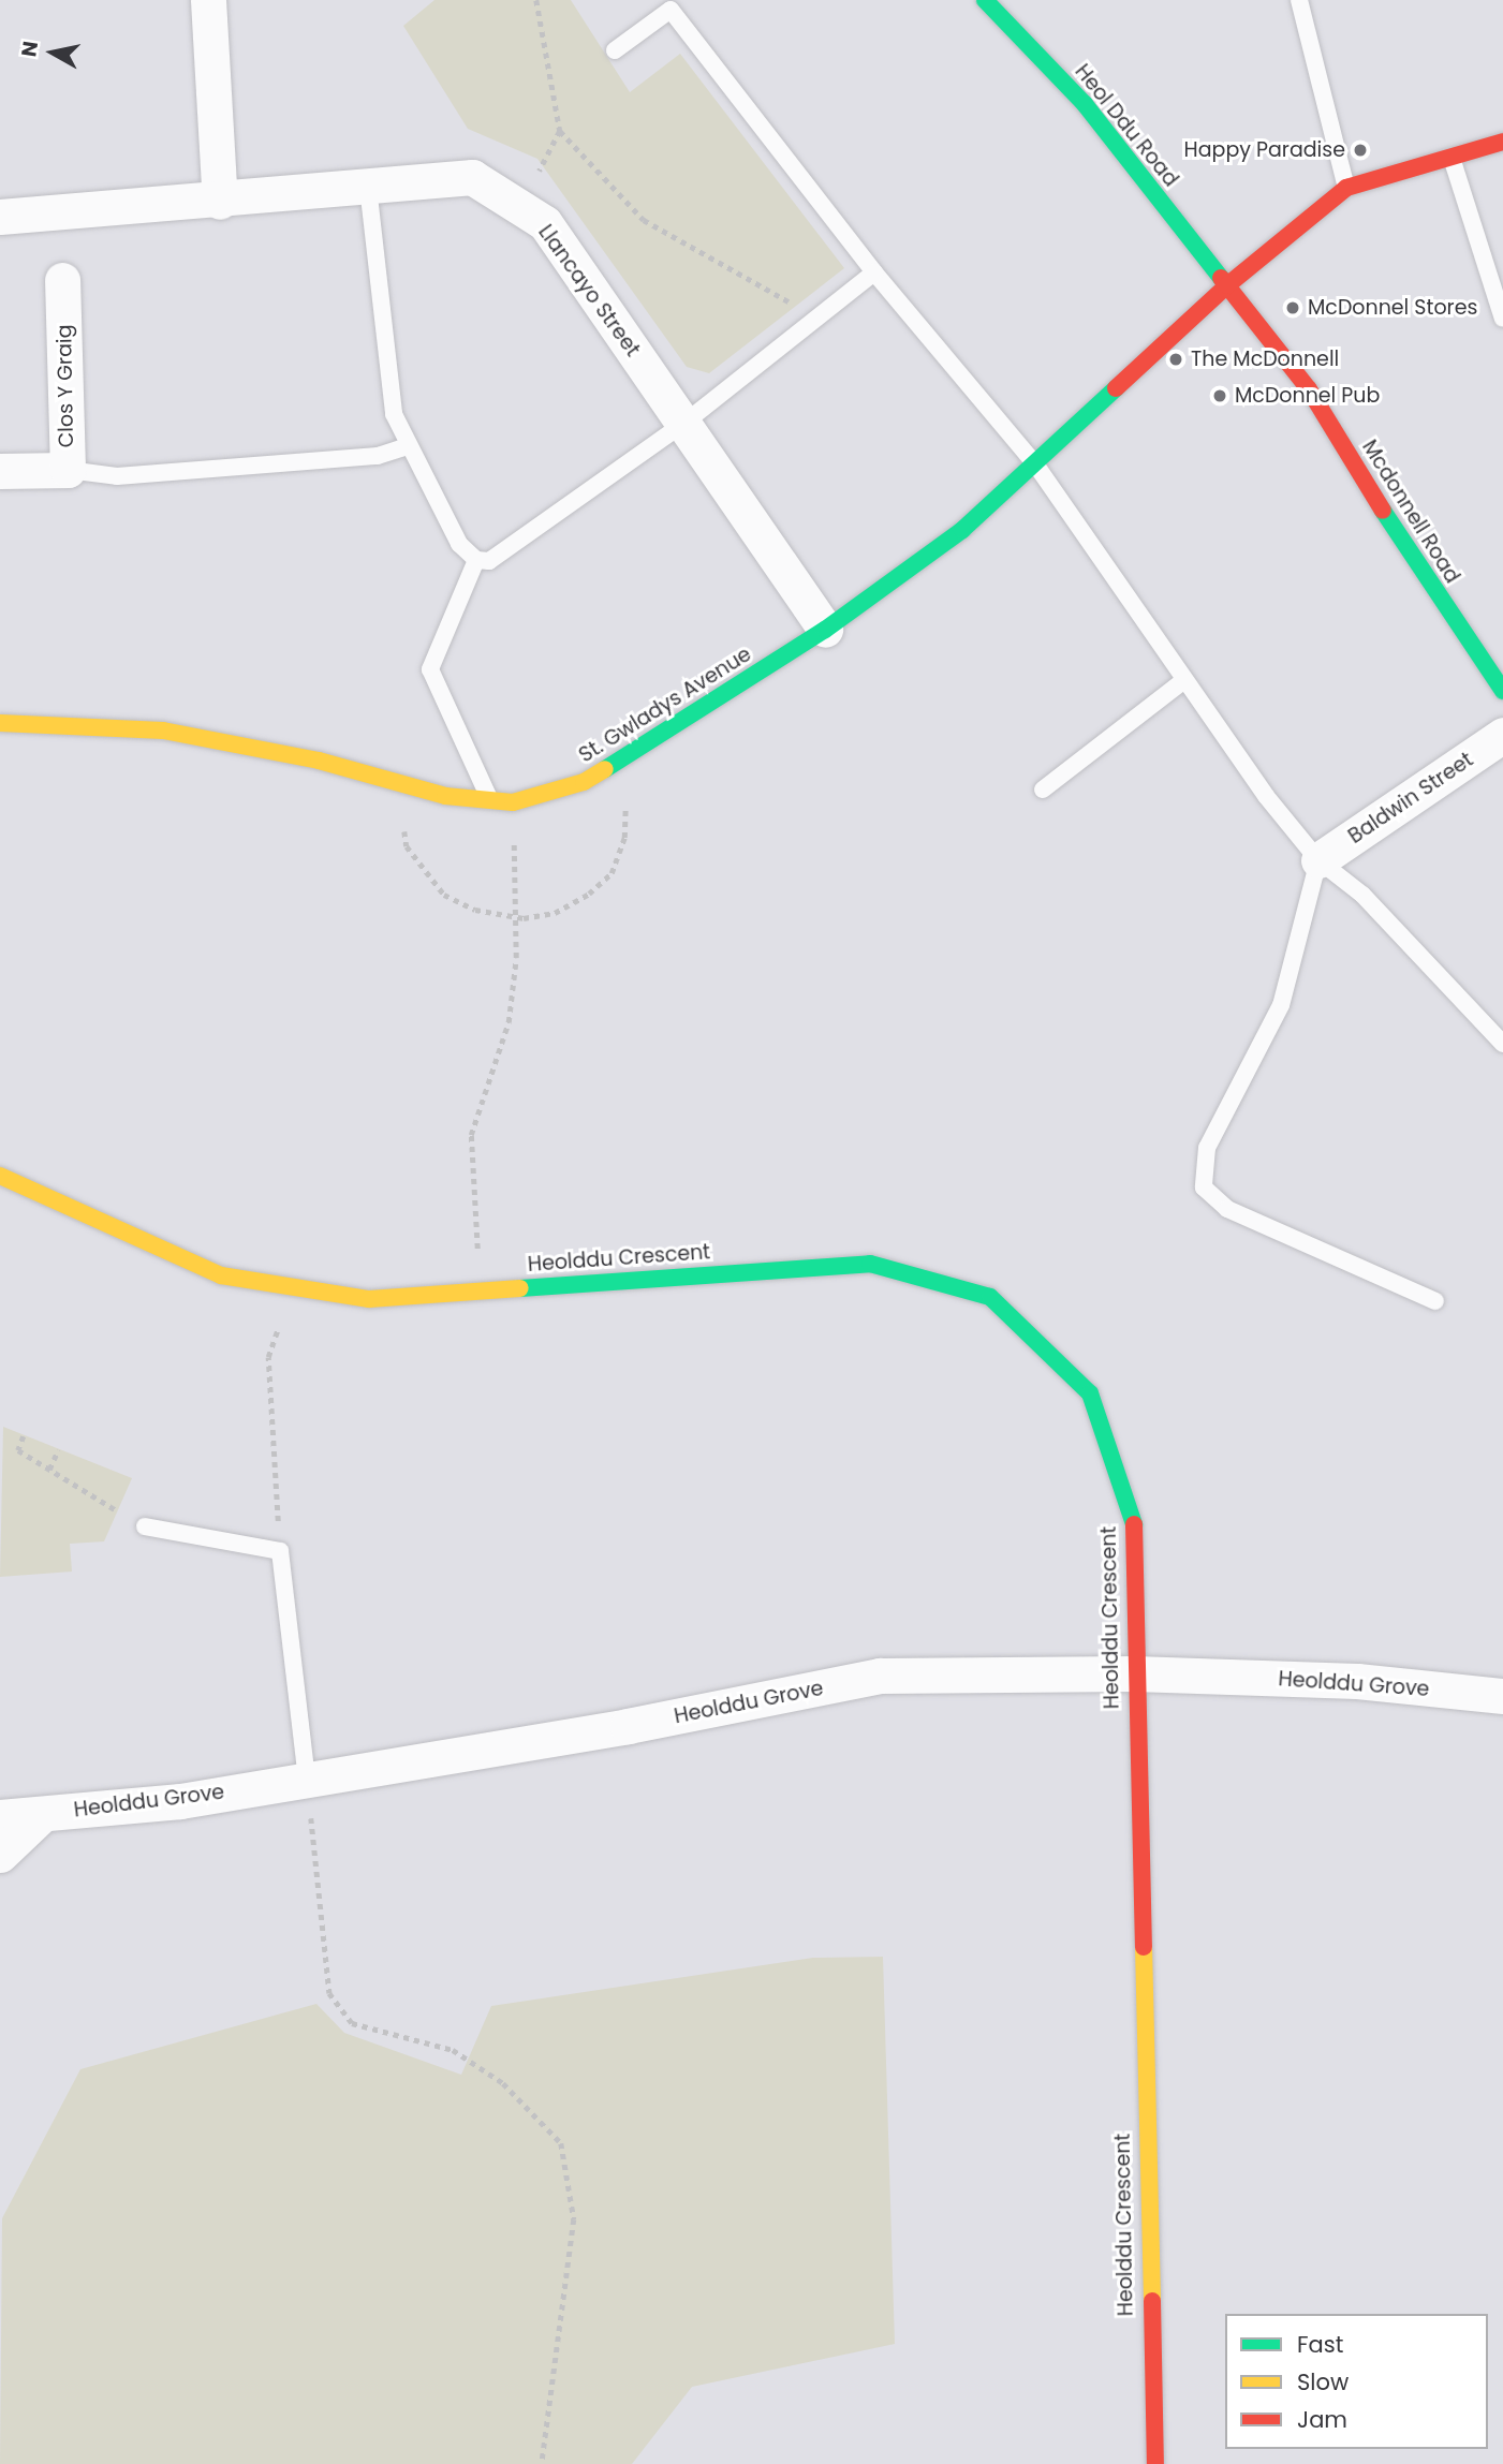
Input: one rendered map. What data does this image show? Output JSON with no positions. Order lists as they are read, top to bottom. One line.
{"streets":{"street":["Heol Ddu Road","Llancayo Street","Clos Y Graig","Mcdonnell Road","St. Gwladys Avenue","Baldwin Street","Heolddu Crescent","Heolddu Grove"]},"crossings":[["Heol Ddu Road","Mcdonnell Road"],["Heol Ddu Road","St. Gwladys Avenue"],["Llancayo Street","St. Gwladys Avenue"],["Mcdonnell Road","St. Gwladys Avenue"],["Heolddu Crescent","Heolddu Grove"]],"places":["Happy Paradise","McDonnel Stores","The McDonnell","McDonnel Pub"],"legend":["Fast","Slow","Jam"],"north":"left"}
